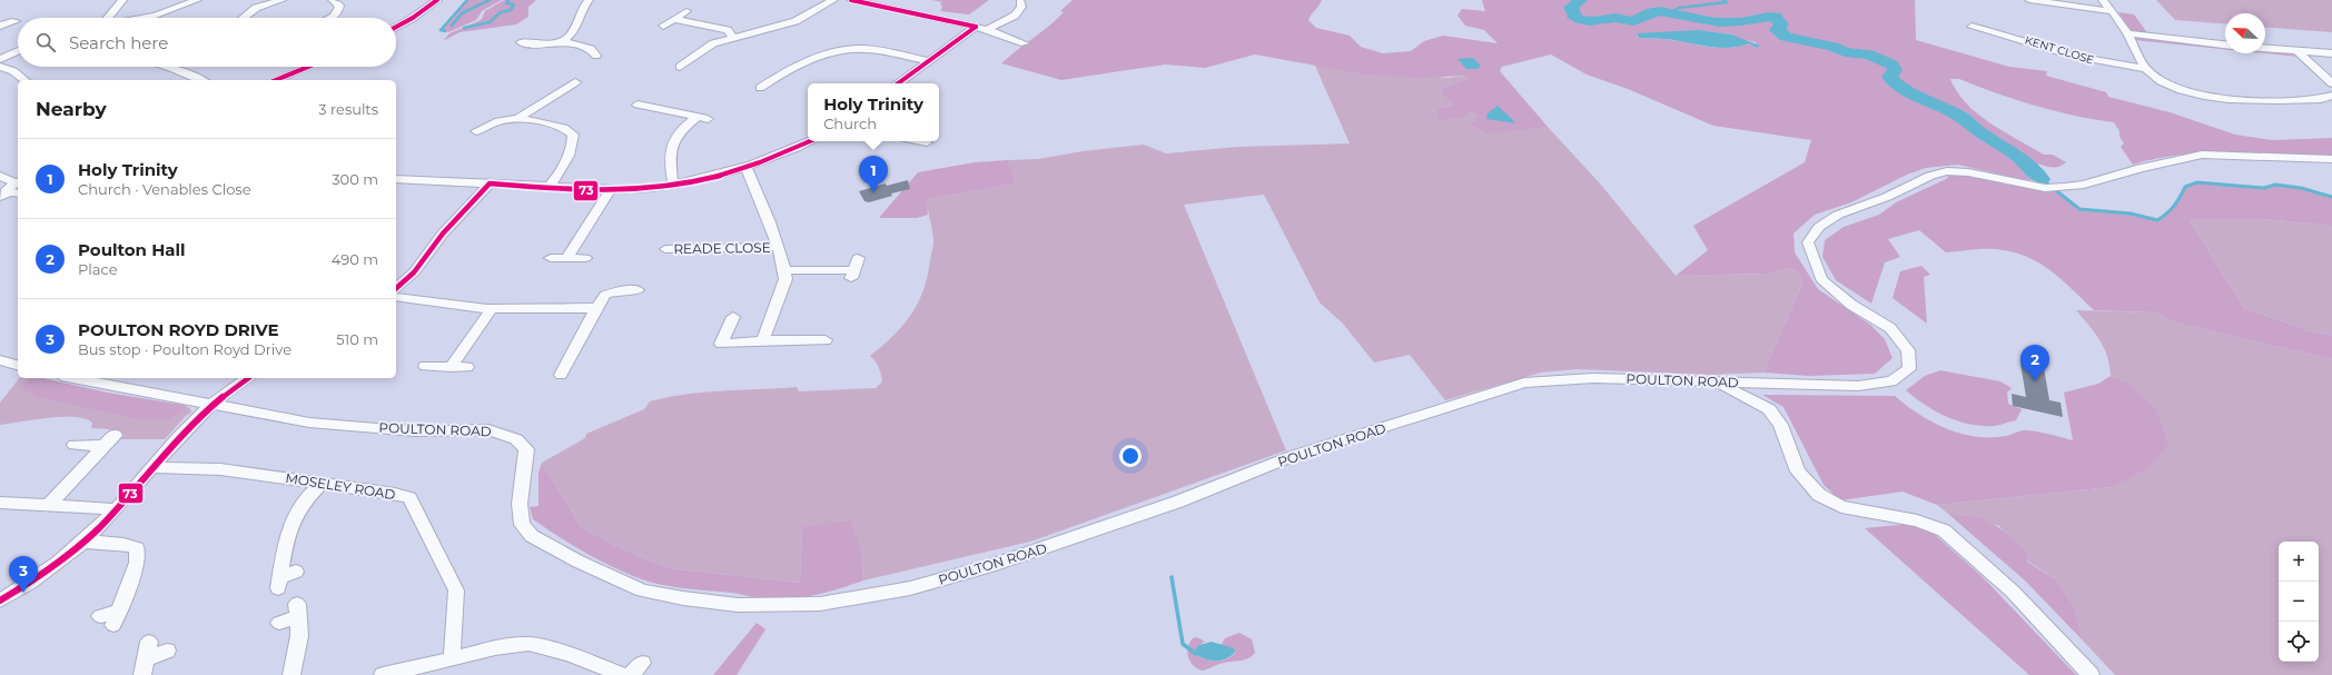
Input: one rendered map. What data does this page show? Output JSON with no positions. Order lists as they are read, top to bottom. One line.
{"streets":{"street":["KENT CLOSE","READE CLOSE","POULTON ROAD","MOSELEY ROAD"]},"lines":["transit line 73"],"north":"top left","page":{"search":"Search here","heading":["Nearby","3 results"],"popup":["Holy Trinity","Church"],"list":[{"mark":"1","name":"Holy Trinity","note":"Church · Venables Close","value":"300 m"},{"mark":"2","name":"Poulton Hall","note":"Place","value":"490 m"},{"mark":"3","name":"POULTON ROYD DRIVE","note":"Bus stop · Poulton Royd Drive","value":"510 m"}],"pins":["1","2","3"],"map_buttons":["+","−"]}}
